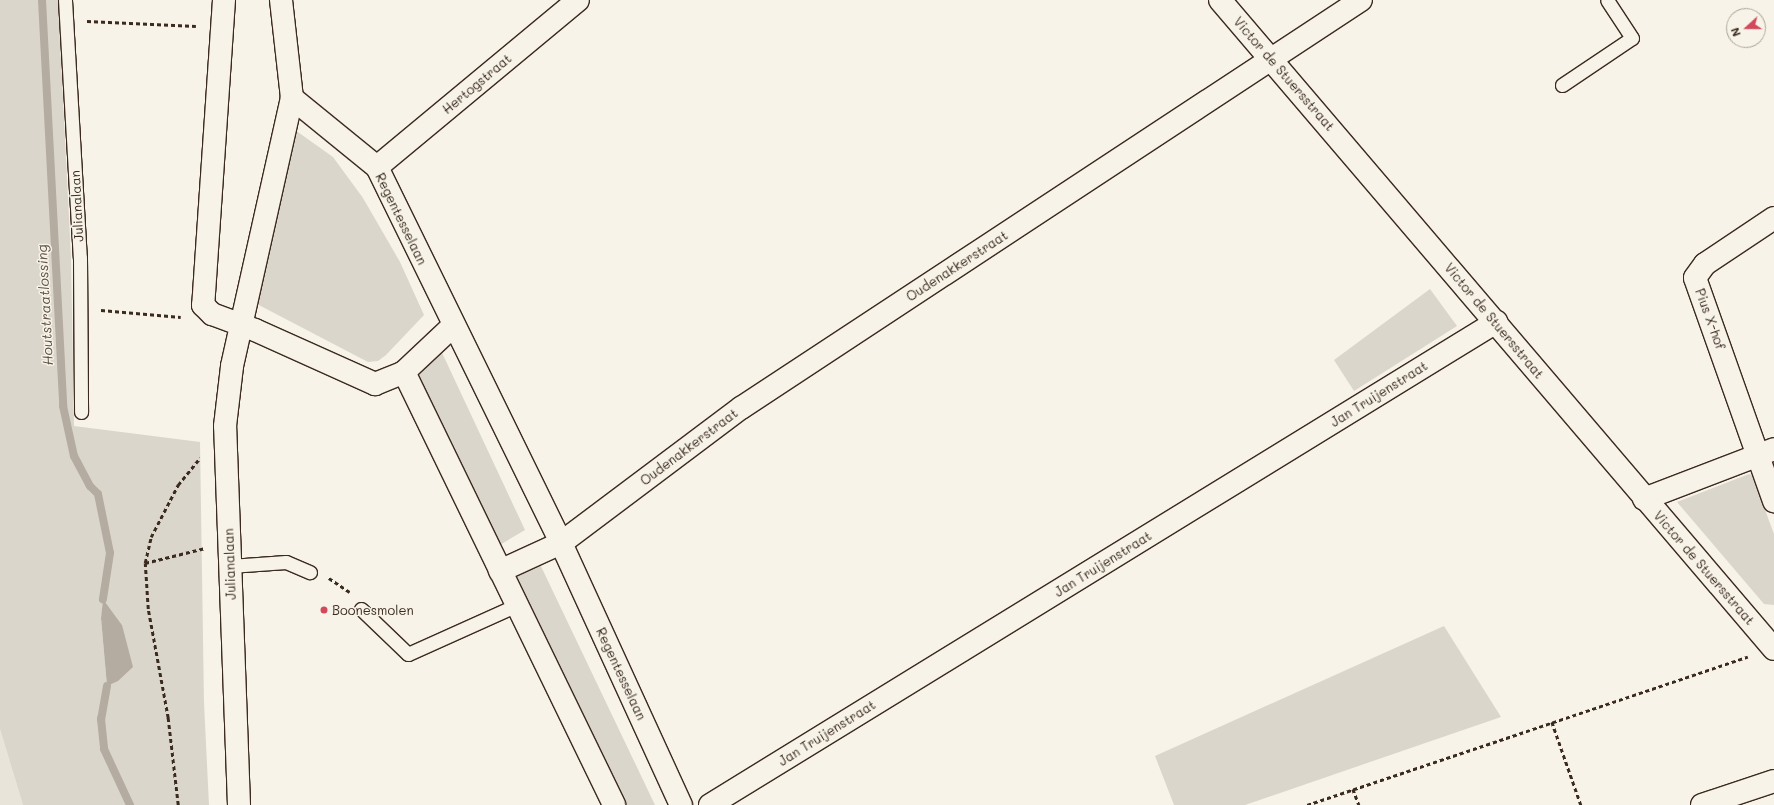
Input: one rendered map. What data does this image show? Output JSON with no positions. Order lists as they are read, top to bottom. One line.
{"streets":{"street":["Victor de Stuersstraat","Hertogstraat","Julianalaan","Regentesselaan","Oudenakkerstraat","Pius X-hof","Jan Truijenstraat"]},"crossings":[["Victor de Stuersstraat","Oudenakkerstraat"],["Victor de Stuersstraat","Jan Truijenstraat"],["Hertogstraat","Regentesselaan"],["Julianalaan","Regentesselaan"],["Regentesselaan","Oudenakkerstraat"]],"water":["Houtstraatlossing"],"places":["Boonesmolen"],"north":"left"}
